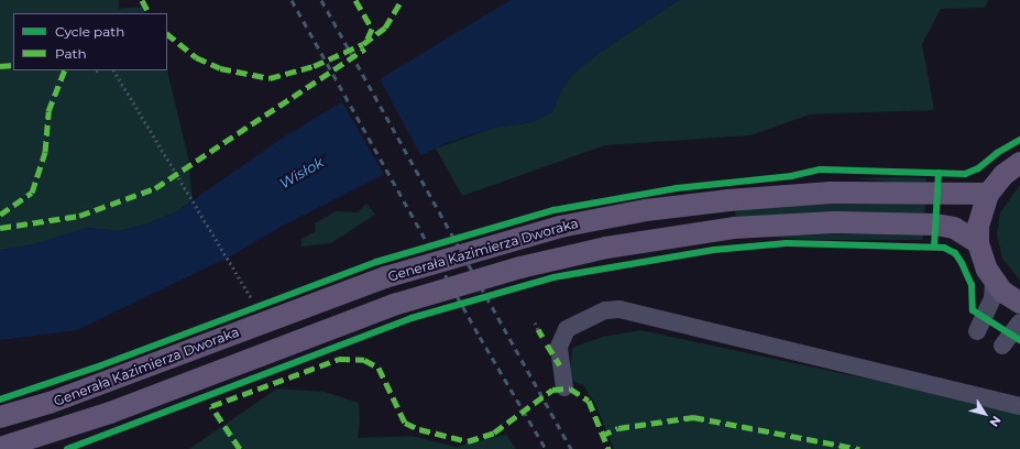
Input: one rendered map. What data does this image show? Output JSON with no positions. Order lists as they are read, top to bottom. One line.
{"streets":{"main road":["Generała Kazimierza Dworaka"]},"water":["Wisłok"],"legend":["Cycle path","Path"],"north":"bottom right"}
